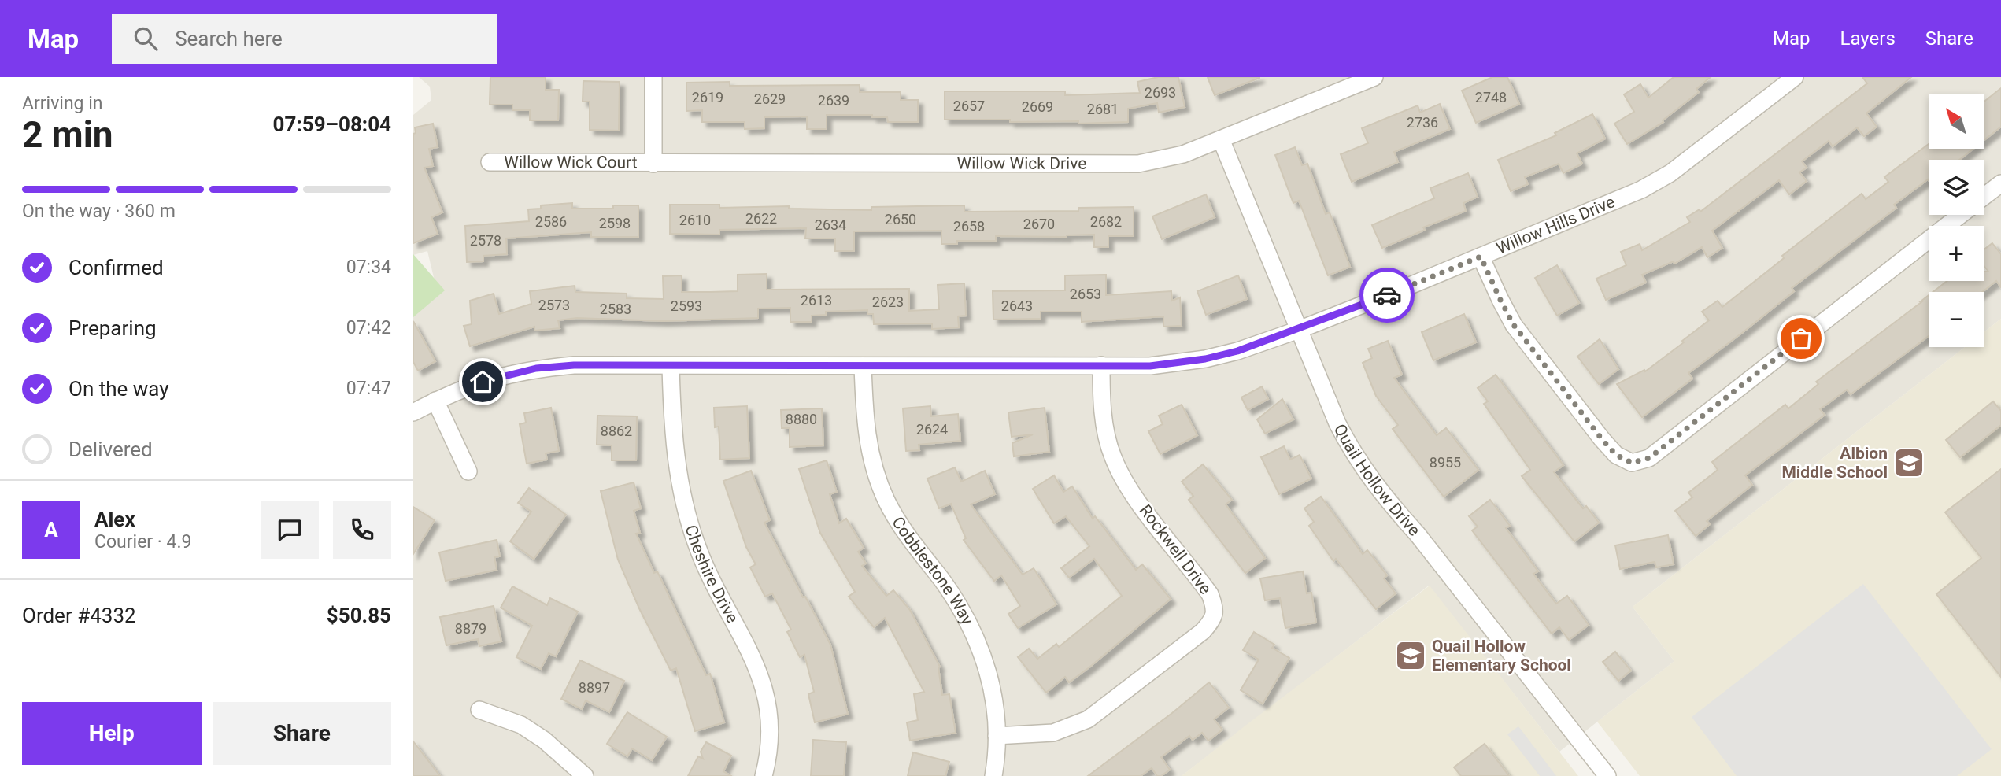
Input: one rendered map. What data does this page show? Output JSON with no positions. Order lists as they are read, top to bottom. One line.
{"streets":{"street":["Willow Wick Court","Willow Wick Drive","Willow Hills Drive","Quail Hollow Drive","Rockwell Drive","Cobblestone Way","Cheshire Drive"]},"crossings":[["Willow Wick Court","Willow Wick Drive"],["Willow Wick Drive","Quail Hollow Drive"],["Willow Hills Drive","Quail Hollow Drive"],["Willow Hills Drive","Rockwell Drive"],["Willow Hills Drive","Cobblestone Way"],["Willow Hills Drive","Cheshire Drive"],["Rockwell Drive","Cobblestone Way"]],"places":{"school or university":["Albion Middle School","Quail Hollow Elementary School"]},"house_numbers":["2693","2619","2748","2629","2639","2657","2669","2681","2736","2622","2650","2610","2586","2682","2598","2670","2634","2658","2578","2653","2613","2623","2573","2593","2643","2583","8880","2624","8862","8955","8879","8897"],"north":"top left","page":{"header":"Map","search":"Search here","nav":["Map","Layers","Share"],"heading":["2 min","Arriving in","07:59–08:04"],"panel":["Alex","Courier · 4.9","Order #4332","$50.85"],"map_buttons":["+","−"],"bar":"On the way · 360 m","list":[["Confirmed","07:34"],["Preparing","07:42"],["On the way","07:47"],"Delivered"],"round":"A","buttons":["Help","Share"]}}
